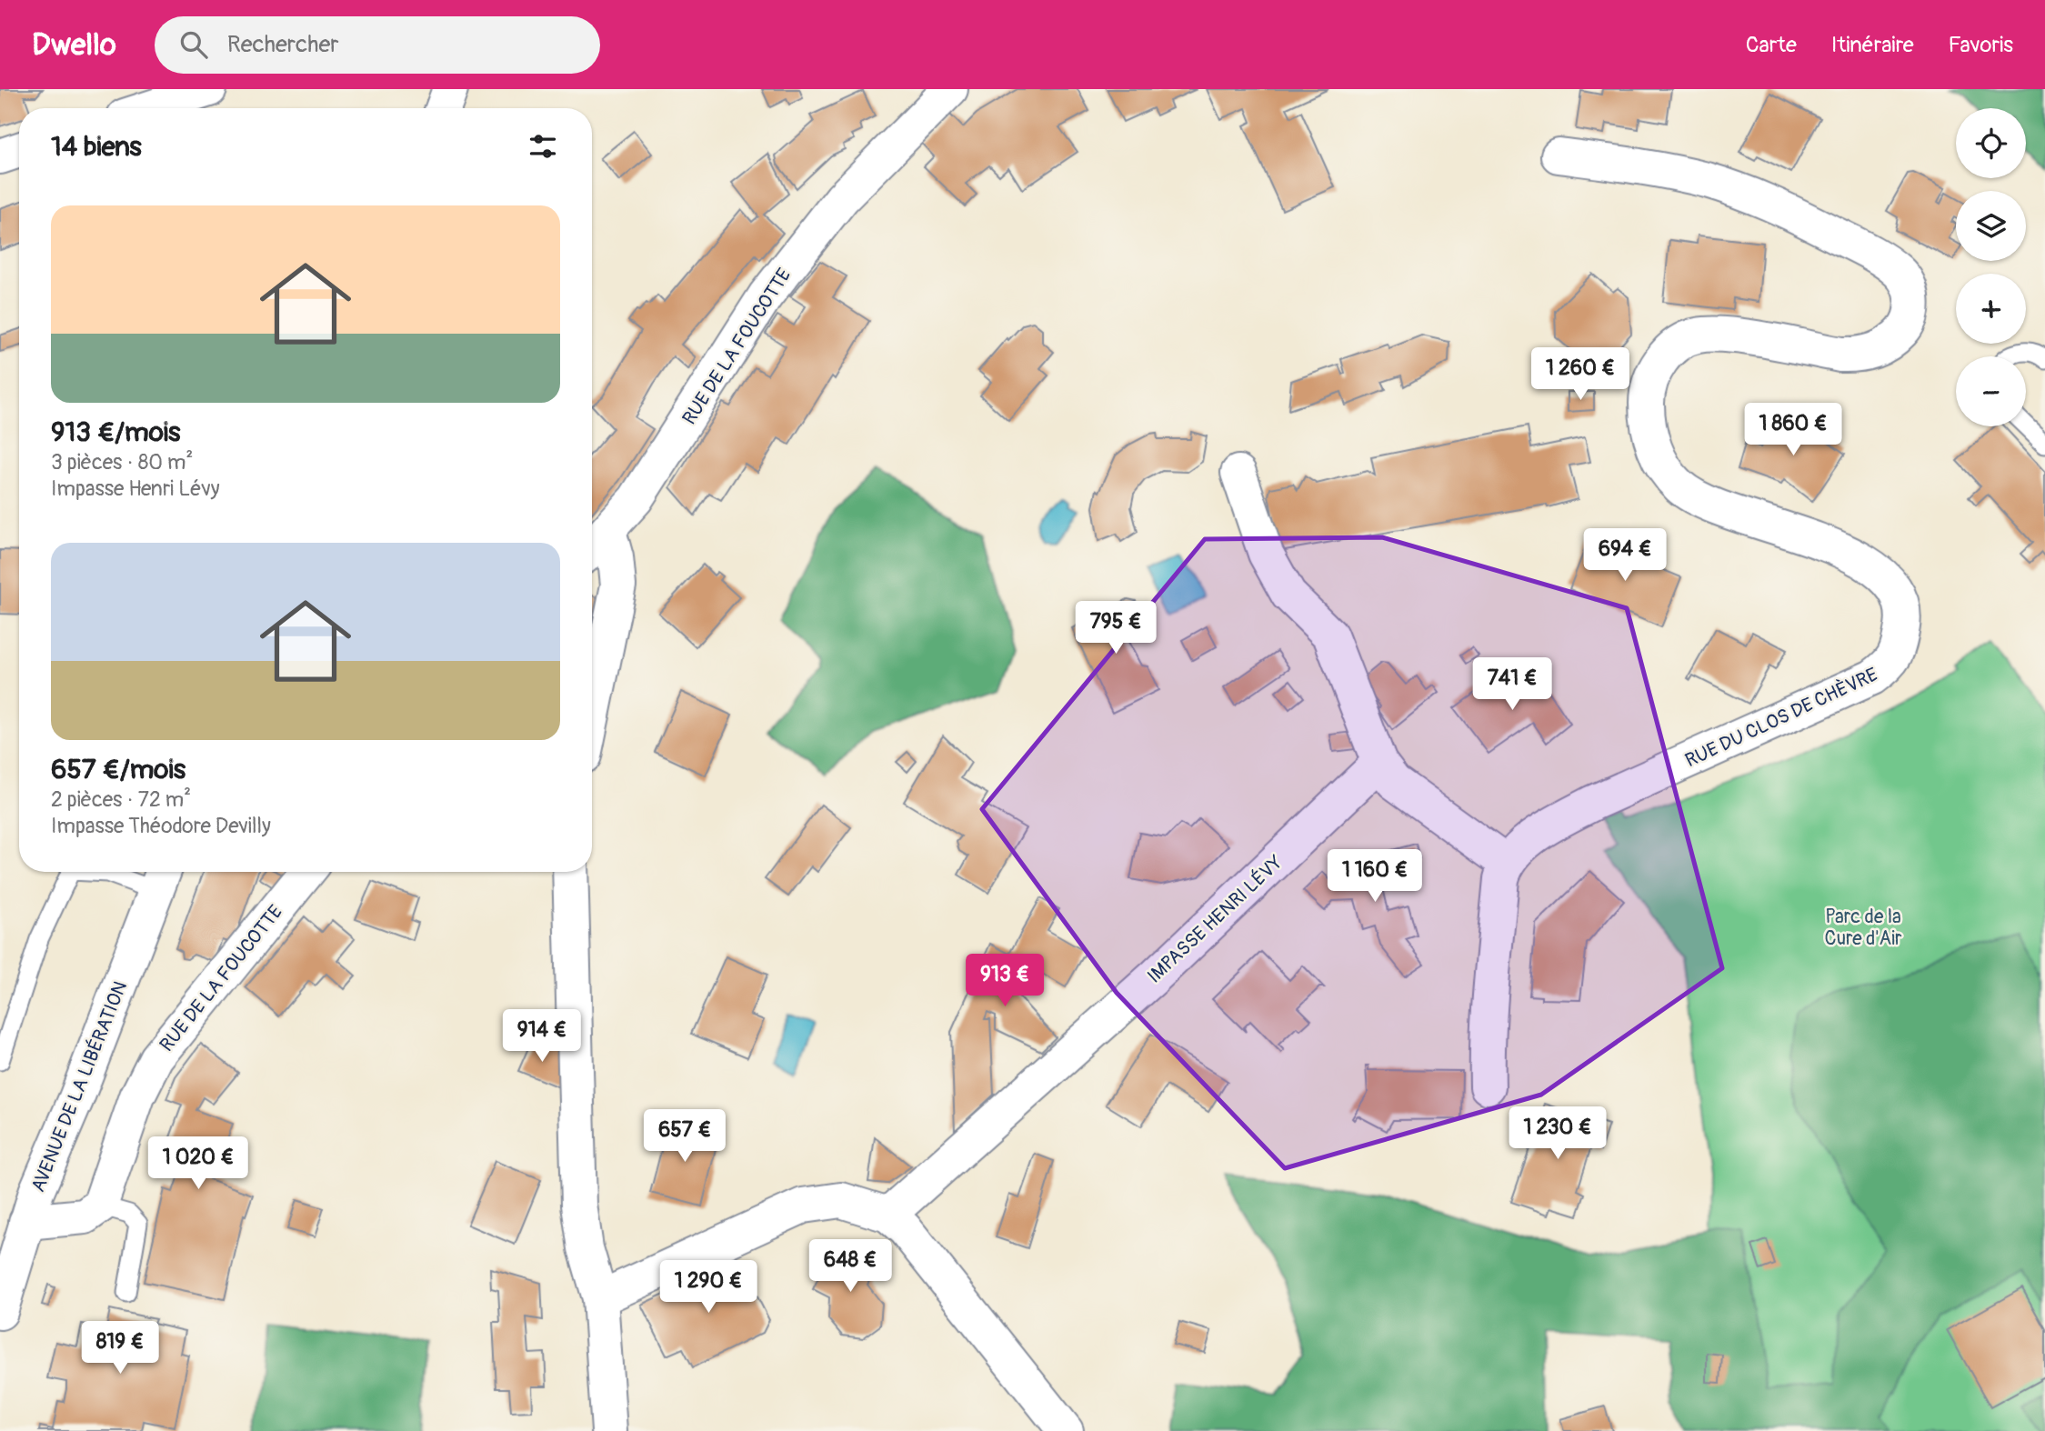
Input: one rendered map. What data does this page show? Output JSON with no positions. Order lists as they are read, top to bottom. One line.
{"streets":{"street":["RUE DE LA FOUCOTTE","RUE DU CLOS DE CHÈVRE","IMPASSE HENRI LÉVY","AVENUE DE LA LIBÉRATION"]},"parks":["Parc de la Cure d'Air"],"page":{"header":"Dwello","search":"Rechercher","nav":["Carte","Itinéraire","Favoris"],"map_buttons":["+","−"],"heading":"14 biens","list":[{"name":"913 €/mois","note":"3 pièces · 80 m² · Impasse Henri Lévy"},{"name":"657 €/mois","note":"2 pièces · 72 m² · Impasse Théodore Devilly"}],"price":["1 260 €","1 860 €","694 €","795 €","741 €","1 160 €","913 €","914 €","1 230 €","657 €","1 020 €","648 €","1 290 €","819 €"]}}
